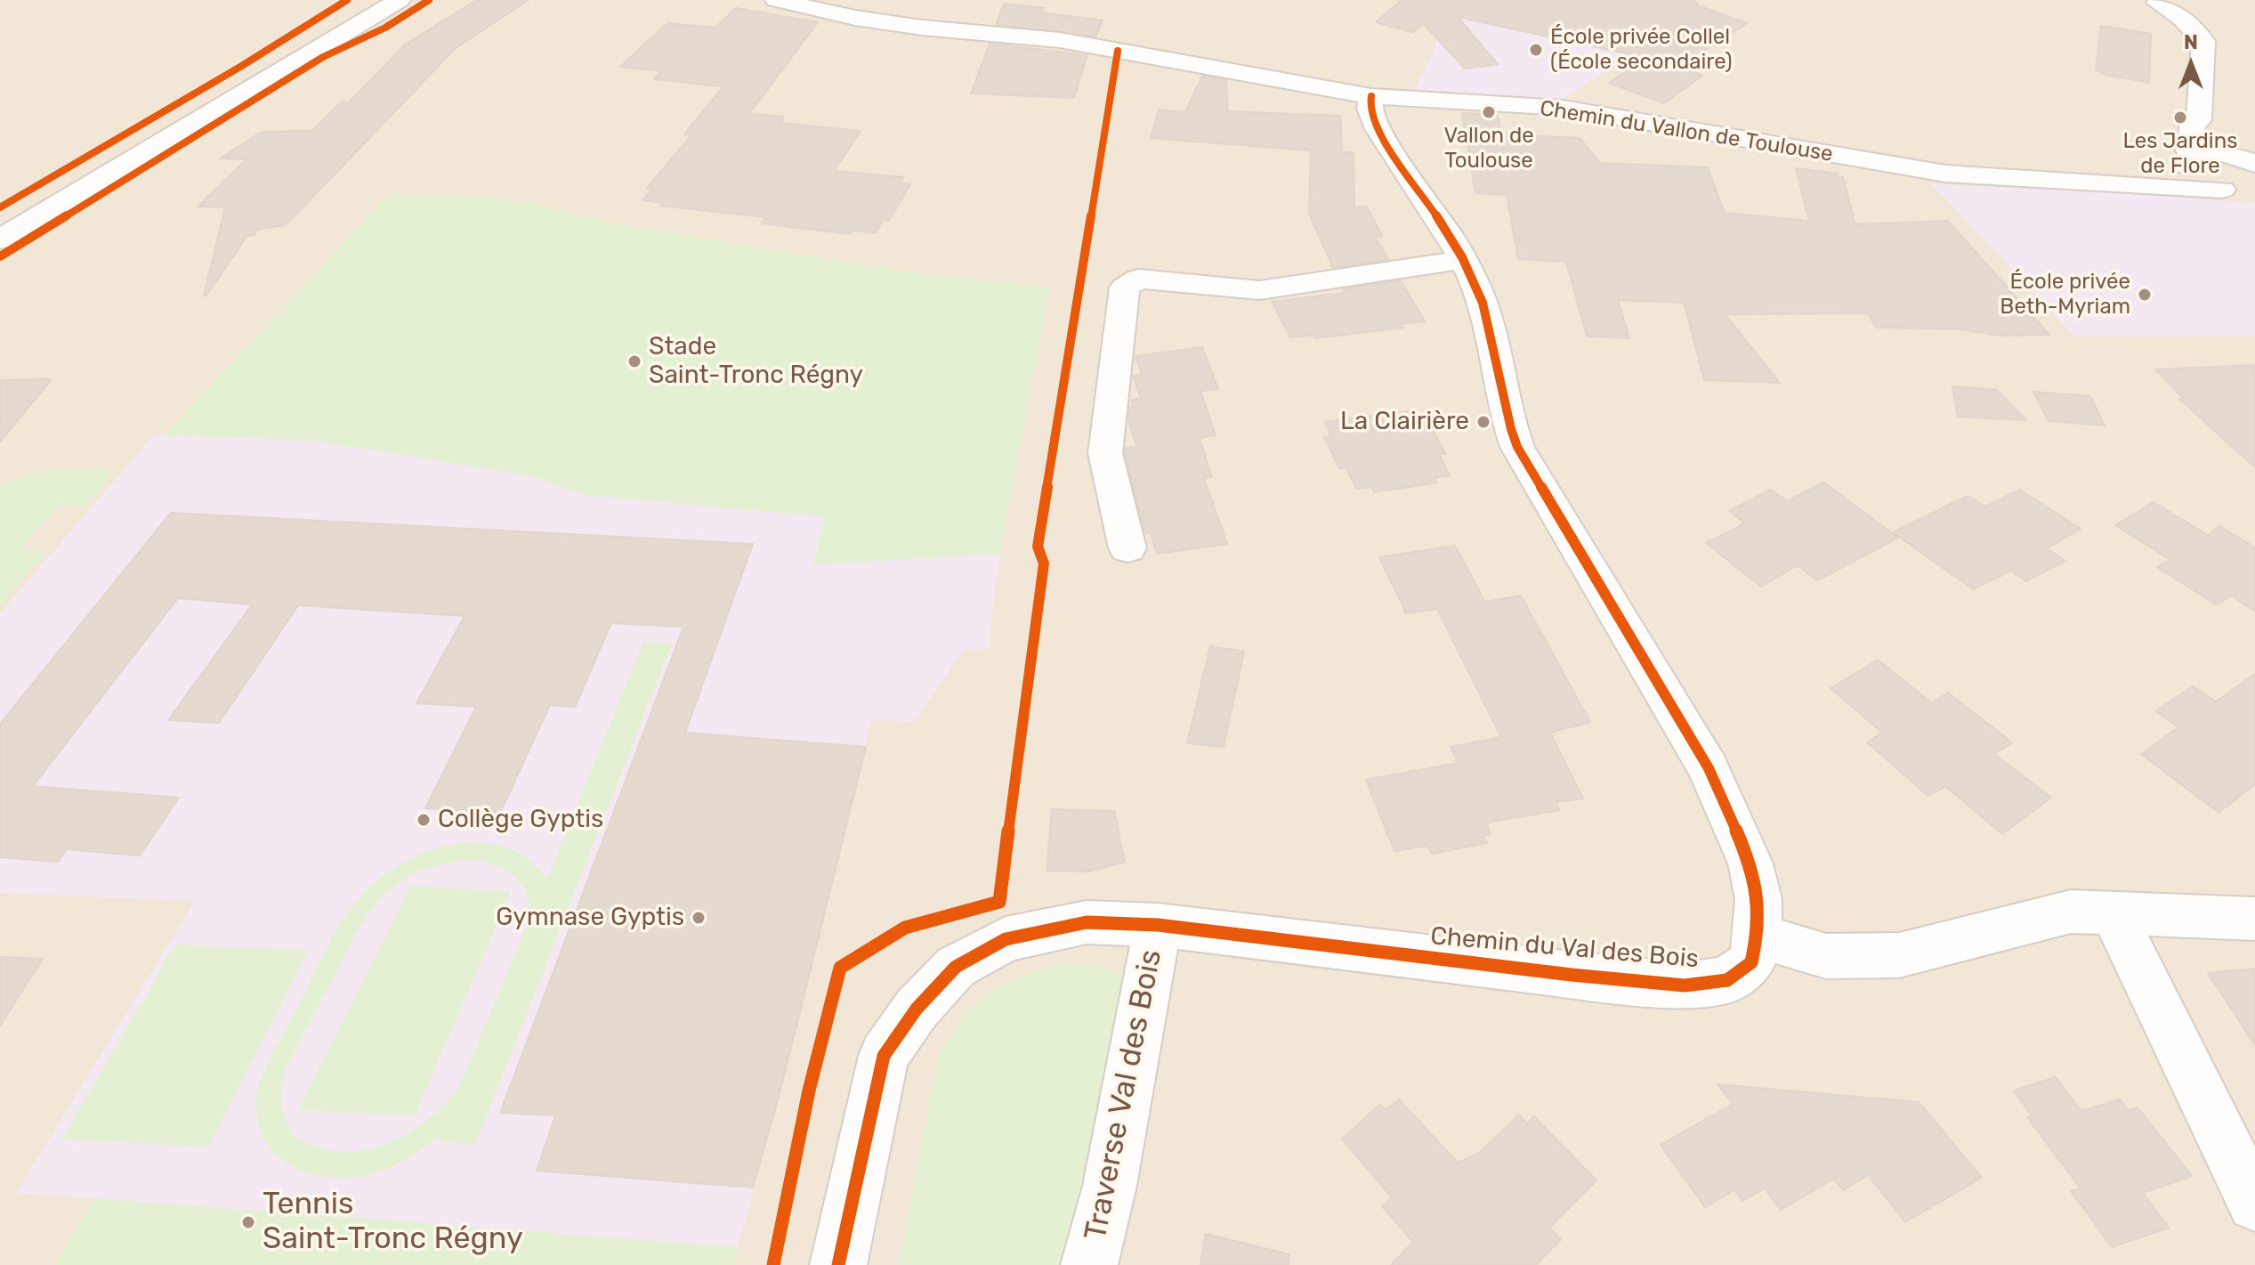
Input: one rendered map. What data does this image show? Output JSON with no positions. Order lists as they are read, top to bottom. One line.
{"streets":{"street":["Chemin du Vallon de Toulouse","Chemin du Val des Bois","Traverse Val des Bois"]},"crossings":[["Chemin du Vallon de Toulouse","Chemin du Val des Bois"],["Chemin du Val des Bois","Traverse Val des Bois"]],"places":["École privée Collel (École secondaire)","Vallon de Toulouse","Les Jardins de Flore","École privée Beth-Myriam","Stade Saint-Tronc Régny","La Clairière","Collège Gyptis","Gymnase Gyptis","Tennis Saint-Tronc Régny"],"north":"top"}
